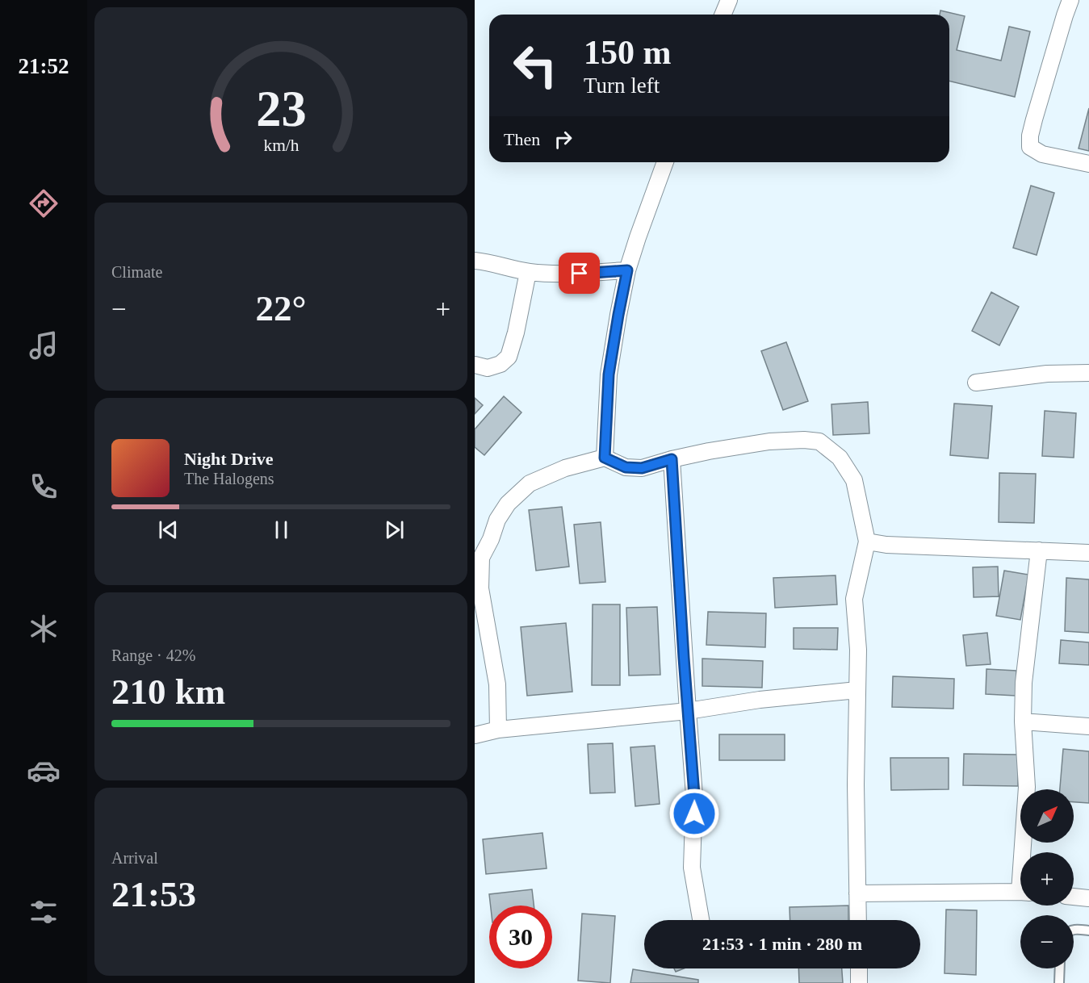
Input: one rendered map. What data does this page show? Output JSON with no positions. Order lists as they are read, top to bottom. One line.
{"north":"top right","page":{"tabs":"21:52","turn":["150 m","Turn left"],"then":"Then","tile":["Climate",["Range · 42%","210 km"],["Arrival","21:53"]],"heat":["−","22°","+"],"song":["Night Drive","The Halogens"],"map_buttons":["+","−"],"limit":"30","trip":"21:53 · 1 min · 280 m","gauge":["23","km/h"]}}
